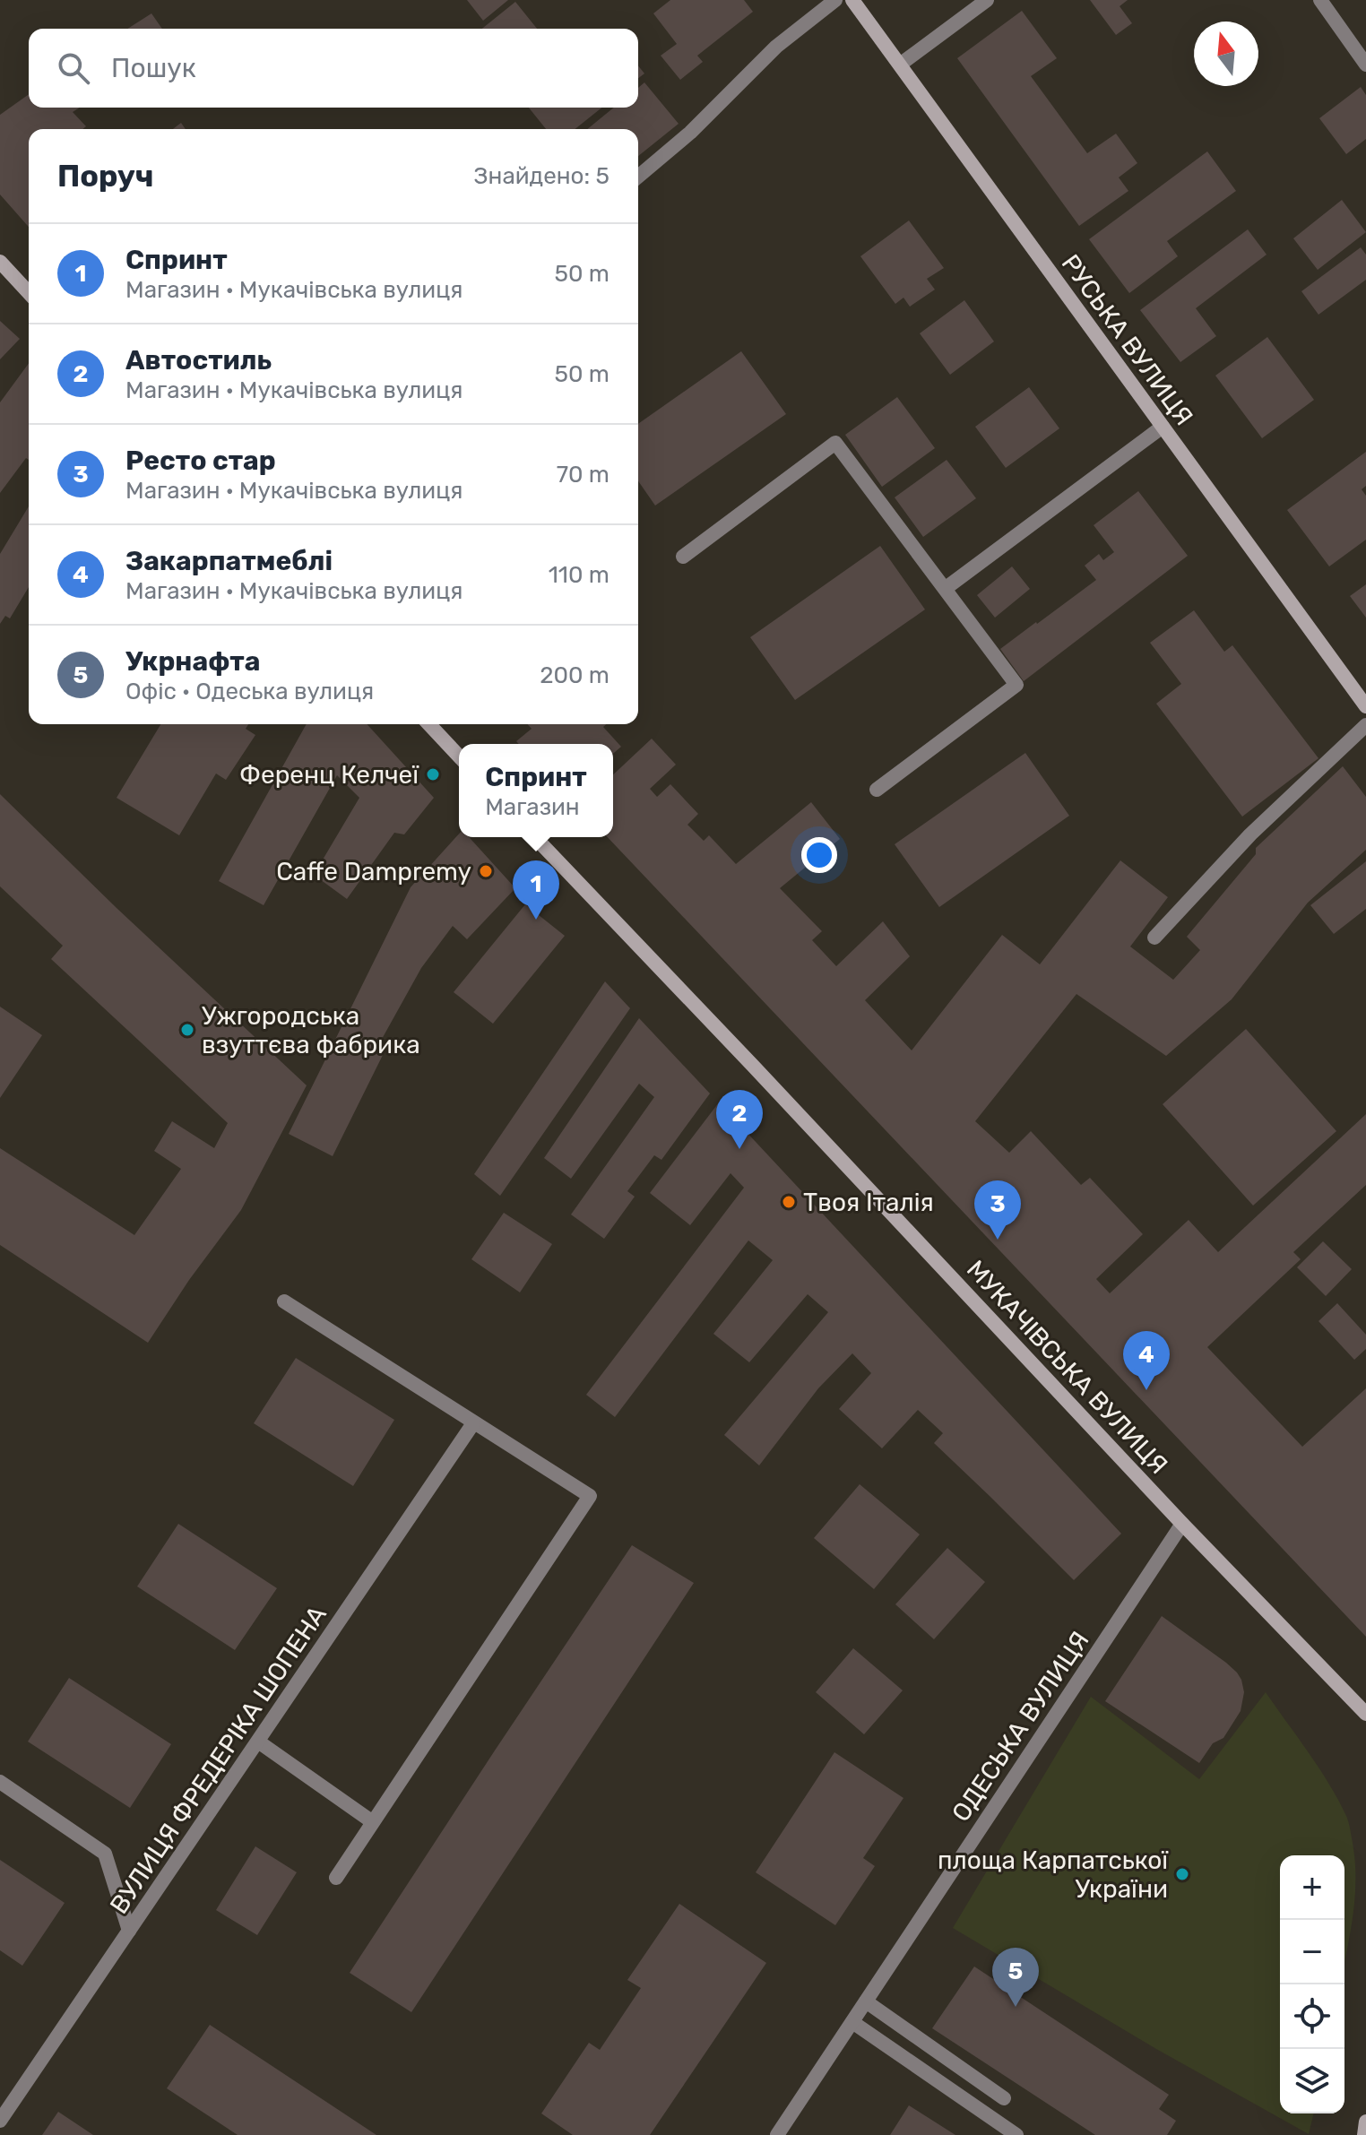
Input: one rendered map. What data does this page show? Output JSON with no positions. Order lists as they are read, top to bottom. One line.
{"streets":{"main road":["РУСЬКА ВУЛИЦЯ","МУКАЧІВСЬКА ВУЛИЦЯ"],"street":["ОДЕСЬКА ВУЛИЦЯ","ВУЛИЦЯ ФРЕДЕРІКА ШОПЕНА"]},"crossings":[["МУКАЧІВСЬКА ВУЛИЦЯ","ОДЕСЬКА ВУЛИЦЯ"]],"places":["Ференц Келчеї","Caffe Dampremy","Ужгородська взуттєва фабрика","Твоя Італія","площа Карпатської України"],"north":"top","page":{"search":"Пошук","heading":["Поруч","Знайдено: 5"],"list":[{"mark":"1","name":"Спринт","note":"Магазин · Мукачівська вулиця","value":"50 m"},{"mark":"2","name":"Автостиль","note":"Магазин · Мукачівська вулиця","value":"50 m"},{"mark":"3","name":"Ресто стар","note":"Магазин · Мукачівська вулиця","value":"70 m"},{"mark":"4","name":"Закарпатмеблі","note":"Магазин · Мукачівська вулиця","value":"110 m"},{"mark":"5","name":"Укрнафта","note":"Офіс · Одеська вулиця","value":"200 m"}],"popup":["Спринт","Магазин"],"pins":["1","2","3","4","5"],"map_buttons":["+","−"]}}
